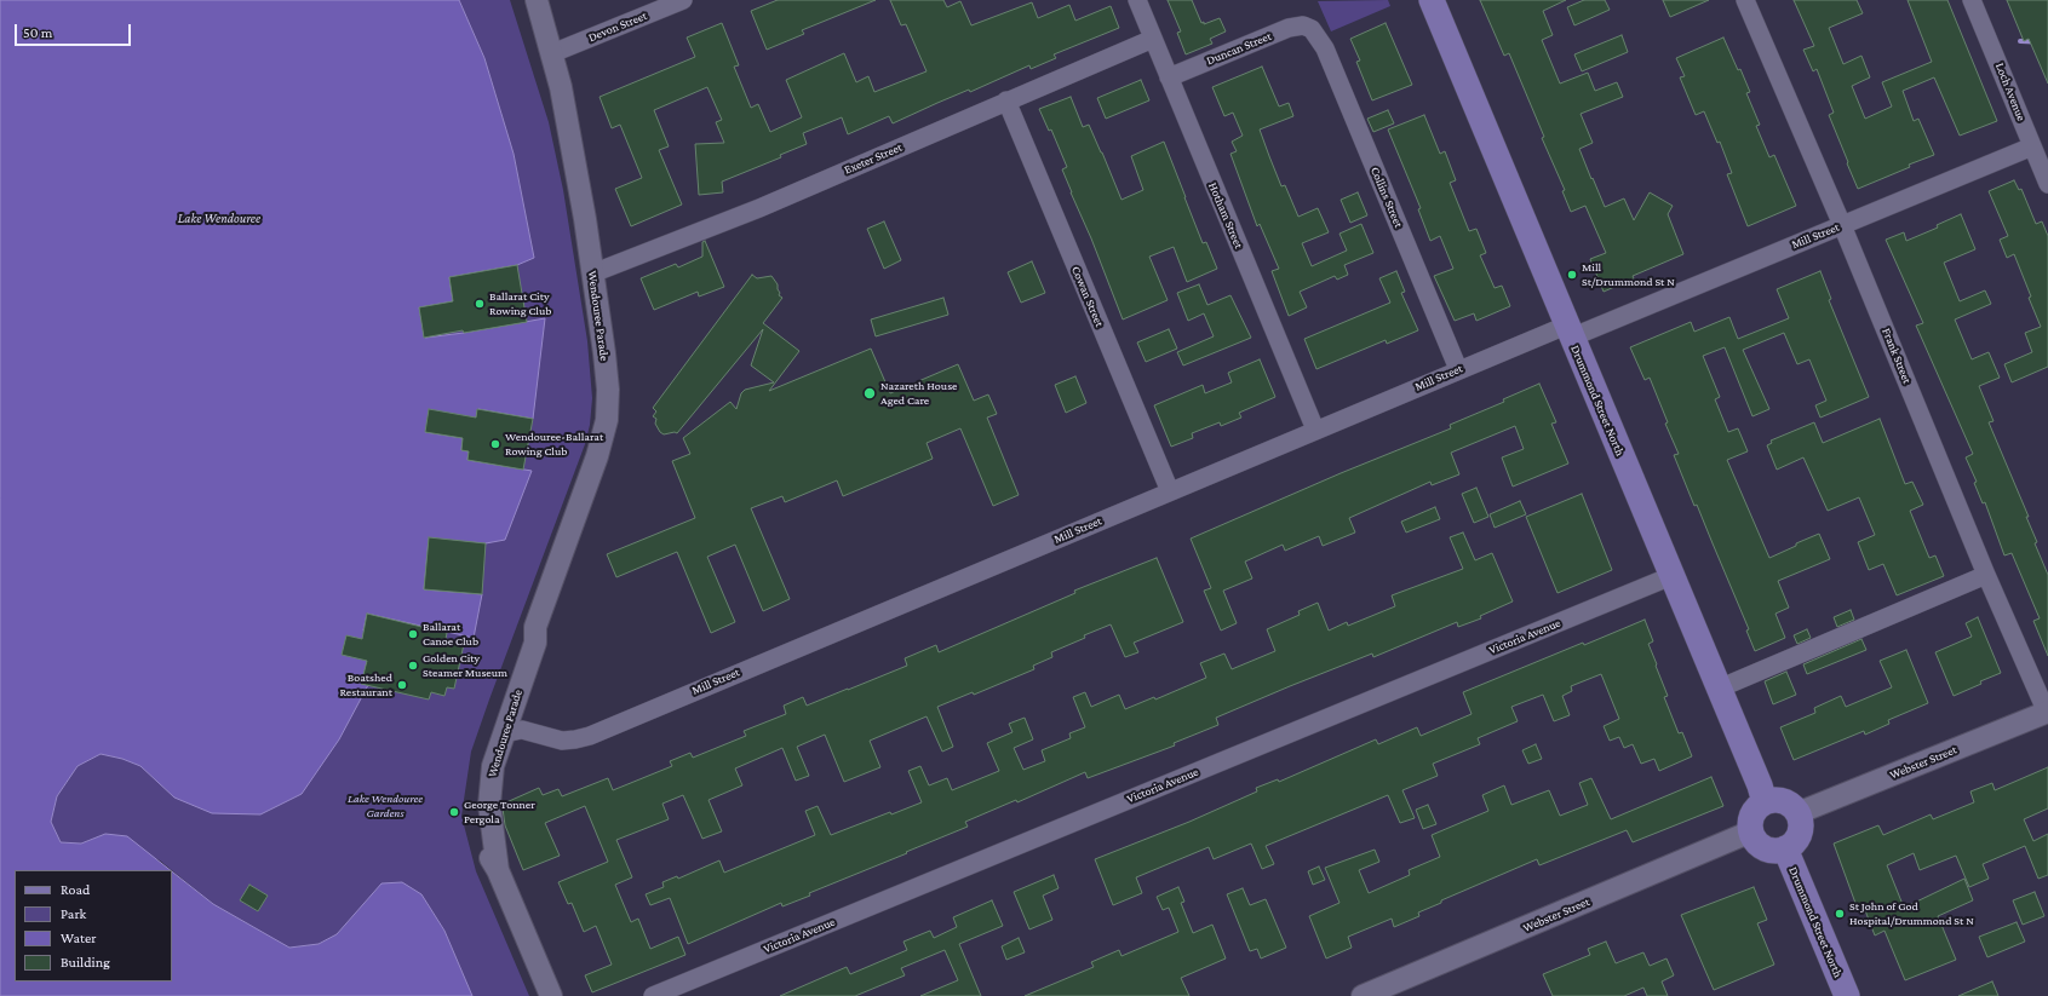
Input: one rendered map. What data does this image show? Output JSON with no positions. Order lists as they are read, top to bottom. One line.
{"streets":{"main road":["Drummond Street North"],"street":["Devon Street","Duncan Street","Loch Avenue","Exeter Street","Collins Street","Hotham Street","Mill Street","Cowan Street","Wendouree Parade","Frank Street","Victoria Avenue","Webster Street"]},"crossings":[["Devon Street","Wendouree Parade"],["Duncan Street","Collins Street"],["Duncan Street","Hotham Street"],["Loch Avenue","Mill Street"],["Exeter Street","Hotham Street"],["Exeter Street","Cowan Street"],["Exeter Street","Wendouree Parade"],["Collins Street","Mill Street"],["Hotham Street","Mill Street"],["Mill Street","Cowan Street"],["Mill Street","Wendouree Parade"],["Mill Street","Frank Street"],["Mill Street","Drummond Street North"],["Frank Street","Webster Street"],["Drummond Street North","Victoria Avenue"],["Drummond Street North","Webster Street"]],"water":["Lake Wendouree"],"parks":["Lake Wendouree Gardens"],"places":["Mill St/Drummond St N","Ballarat City Rowing Club","Nazareth House Aged Care","Wendouree-Ballarat Rowing Club","Ballarat Canoe Club","Golden City Steamer Museum","Boatshed Restaurant","George Tonner Pergola","St John of God Hospital/Drummond St N"],"legend":["Road","Park","Water","Building"],"scale_bar":"50 m"}
